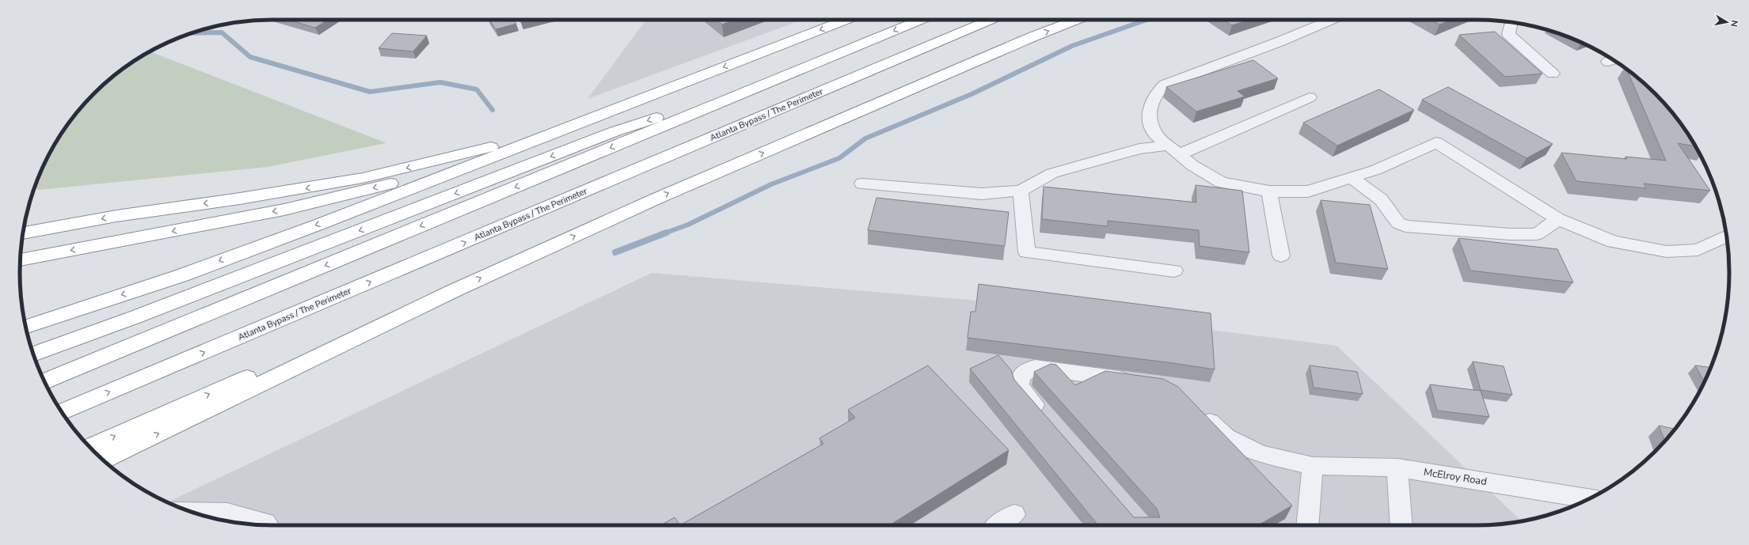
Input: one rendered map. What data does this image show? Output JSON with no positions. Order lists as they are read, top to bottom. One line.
{"streets":{"highway":["Atlanta Bypass / The Perimeter"],"street":["McElroy Road"]},"north":"right"}
